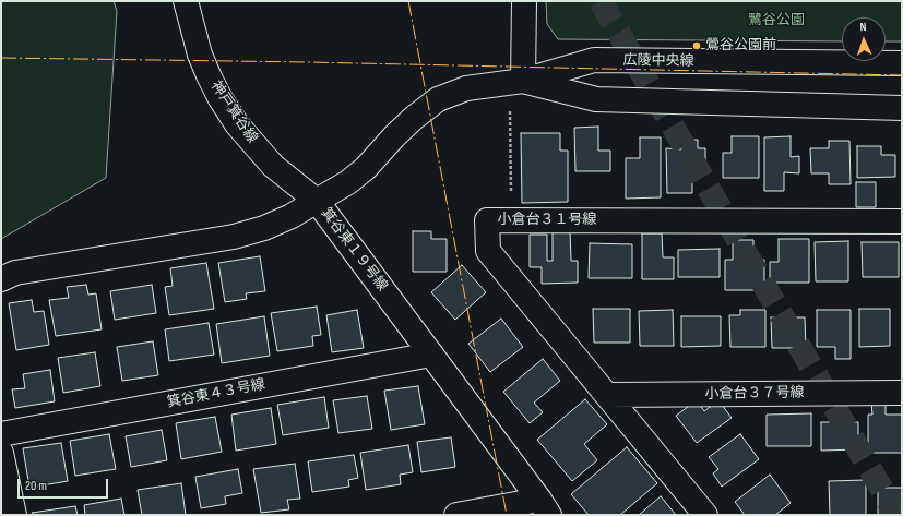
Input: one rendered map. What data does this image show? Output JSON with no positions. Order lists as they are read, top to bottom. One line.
{"streets":{"street":["広陵中央線","神戸箕谷線","小倉台３１号線","箕谷東１９号線","箕谷東４３号線","小倉台３７号線"]},"crossings":[["広陵中央線","神戸箕谷線"],["広陵中央線","箕谷東１９号線"],["神戸箕谷線","箕谷東１９号線"],["小倉台３１号線","小倉台３７号線"],["箕谷東１９号線","箕谷東４３号線"]],"parks":["鷺谷公園"],"places":["鶯谷公園前"],"scale_bar":"20 m","north":"top"}
